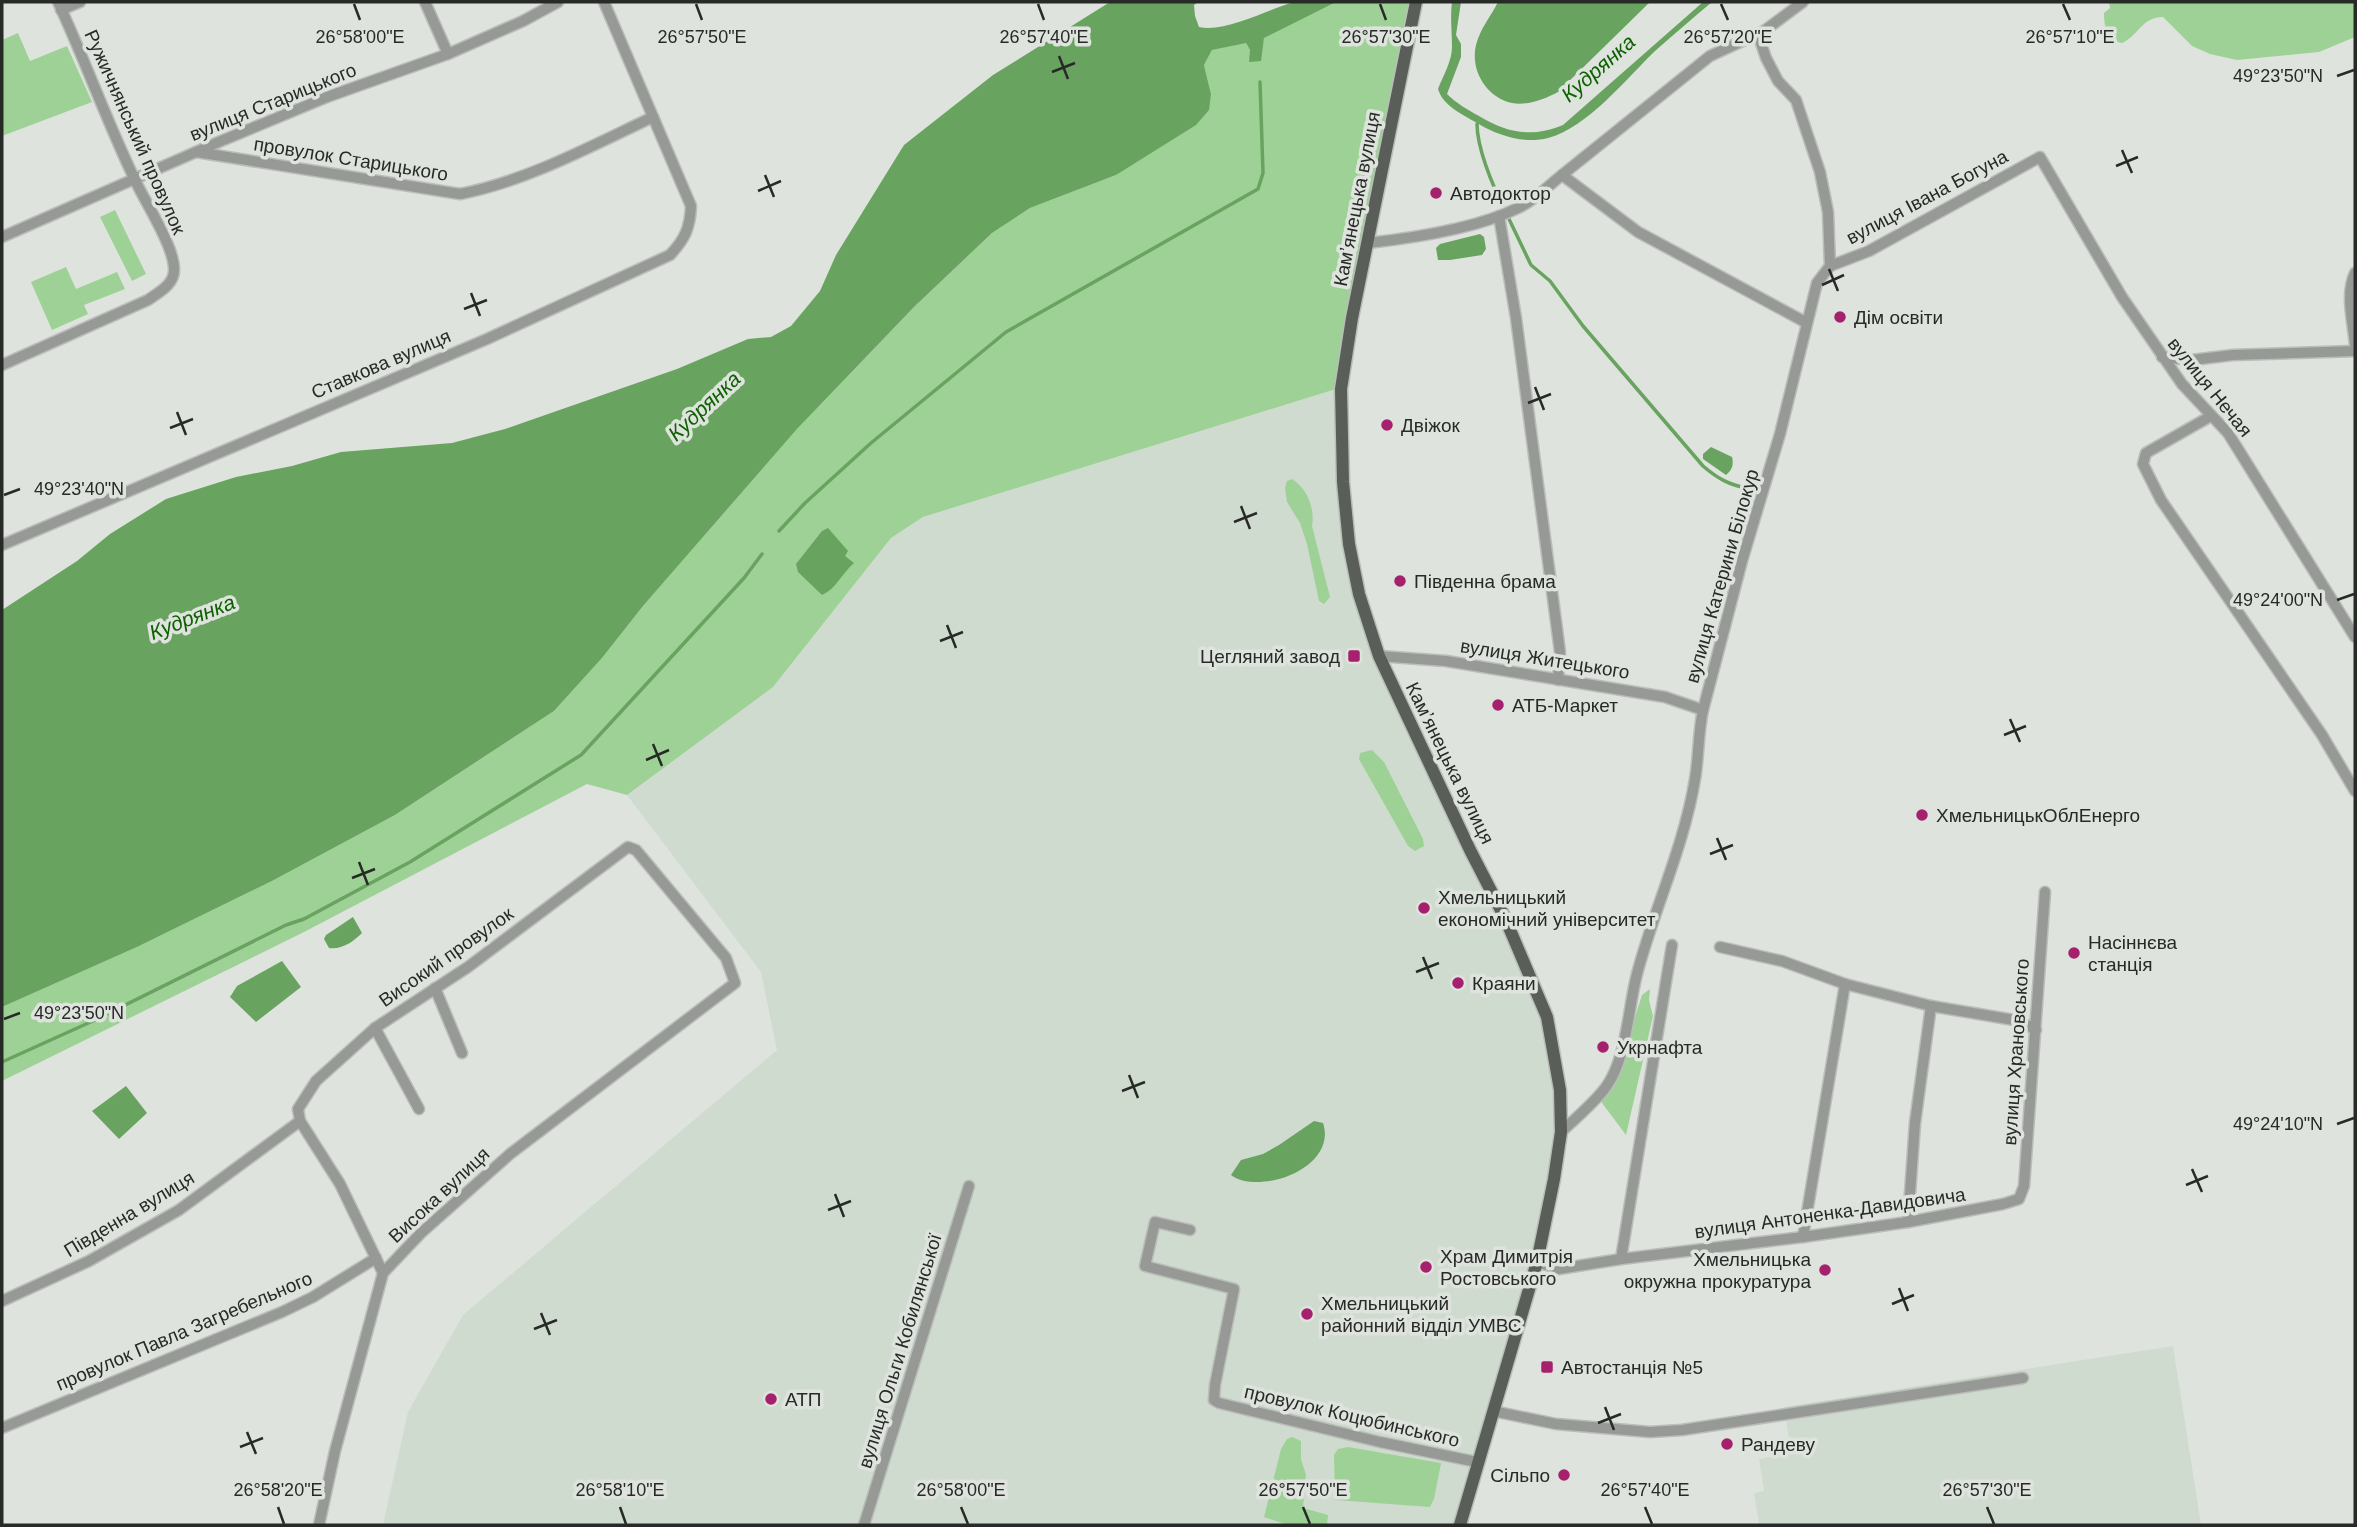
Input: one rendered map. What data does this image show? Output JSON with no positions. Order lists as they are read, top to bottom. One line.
{"streets":{"main road":["Камʼянецька вулиця"],"street":["вулиця Старицького","Ружичнянський провулок","провулок Старицького","вулиця Івана Богуна","Ставкова вулиця","вулиця Нечая","вулиця Катерини Білокур","вулиця Житецького","Високий провулок","вулиця Храновського","Висока вулиця","вулиця Антоненка-Давидовича","Південна вулиця","провулок Павла Загребельного","вулиця Ольги Кобилянської","провулок Коцюбинського"]},"crossings":[["вулиця Старицького","Ружичнянський провулок"],["вулиця Старицького","провулок Старицького"],["провулок Старицького","Ставкова вулиця"],["вулиця Івана Богуна","вулиця Нечая"],["вулиця Івана Богуна","вулиця Катерини Білокур"],["Камʼянецька вулиця","вулиця Катерини Білокур"],["Камʼянецька вулиця","вулиця Житецького"],["Камʼянецька вулиця","вулиця Антоненка-Давидовича"],["Камʼянецька вулиця","провулок Коцюбинського"],["вулиця Катерини Білокур","вулиця Житецького"],["Високий провулок","Висока вулиця"],["Високий провулок","Південна вулиця"],["вулиця Храновського","вулиця Антоненка-Давидовича"]],"water":["Кудрянка"],"places":{"other":["Автодоктор","Дім освіти","Двіжок","Південна брама","АТБ-Маркет","ХмельницькОблЕнерго","Хмельницький економічний університет","Насіннєва станція","Краяни","Укрнафта","Храм Димитрія Ростовського","Хмельницька окружна прокуратура","Хмельницький районний відділ УМВС","АТП","Рандеву","Сільпо"],"transit":["Цегляний завод","Автостанція №5"]},"coordinates":["26°57'10\"E","26°58'00\"E","26°57'50\"E","26°57'40\"E","26°57'30\"E","26°57'20\"E","49°23'50\"N","49°23'40\"N","49°24'00\"N","49°24'10\"N","26°58'20\"E","26°58'10\"E"]}
